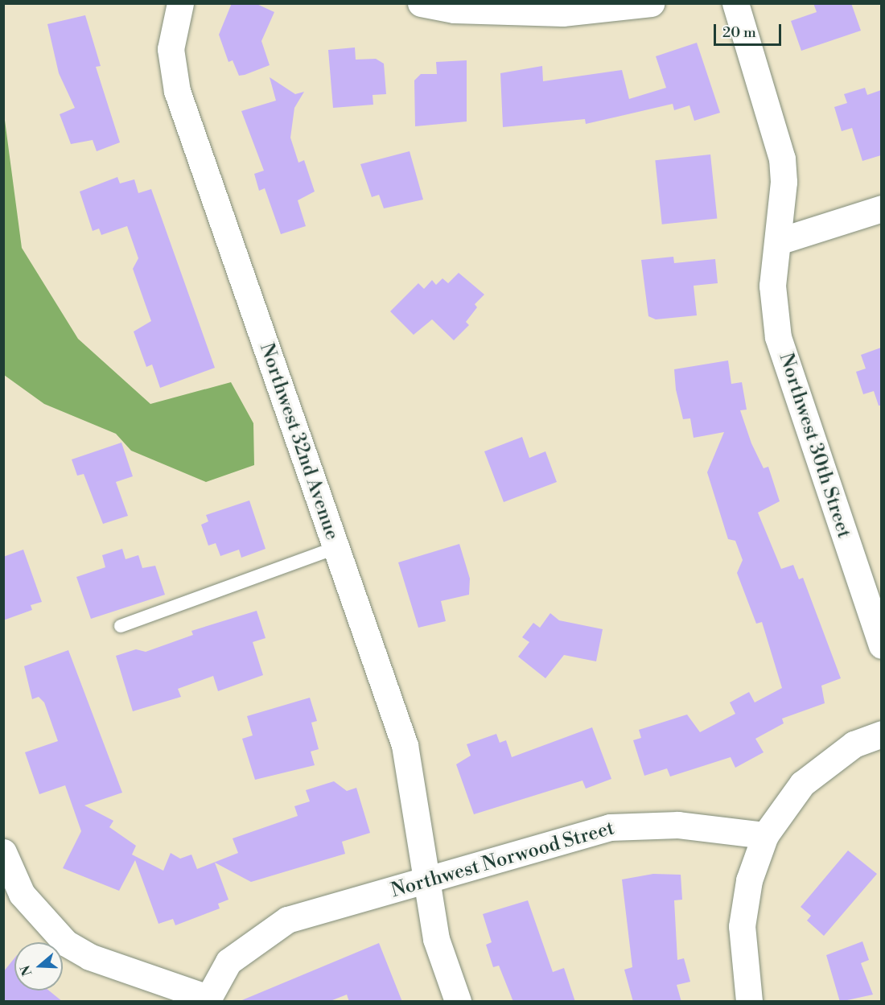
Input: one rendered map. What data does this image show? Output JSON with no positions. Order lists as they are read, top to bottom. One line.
{"streets":{"street":["Northwest 32nd Avenue","Northwest 30th Street","Northwest Norwood Street"]},"crossings":[["Northwest 32nd Avenue","Northwest Norwood Street"]],"scale_bar":"20 m","north":"left"}
